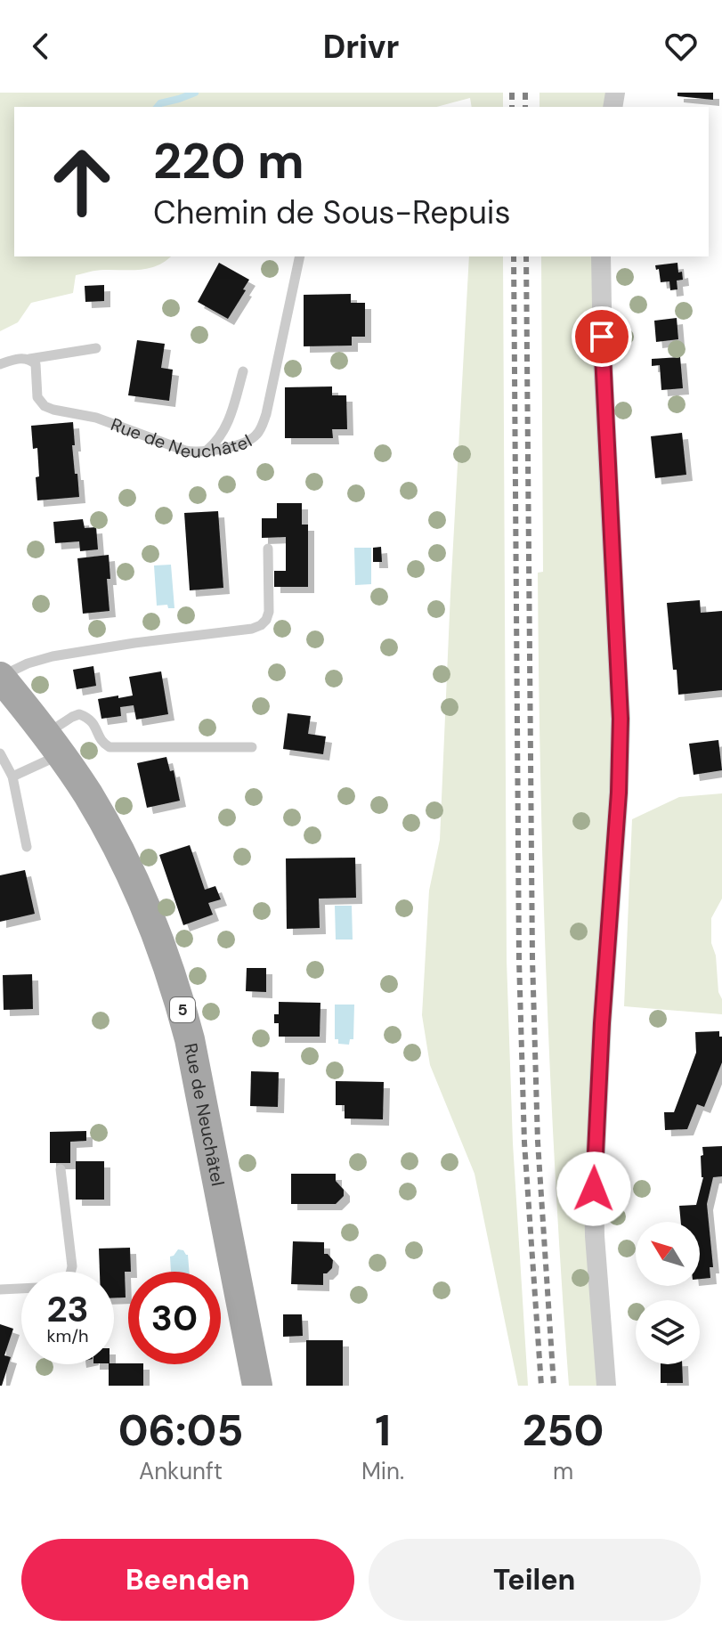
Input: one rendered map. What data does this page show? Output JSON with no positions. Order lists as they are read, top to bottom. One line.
{"streets":{"main road":["Rue de Neuchâtel","5"]},"north":"top left","page":{"header":"Drivr","turn":["220 m","Chemin de Sous-Repuis"],"speed":"23 km/h","limit":"30","eta":["06:05","Ankunft","1","Min.","250","m"],"buttons":["Beenden","Teilen"]}}
